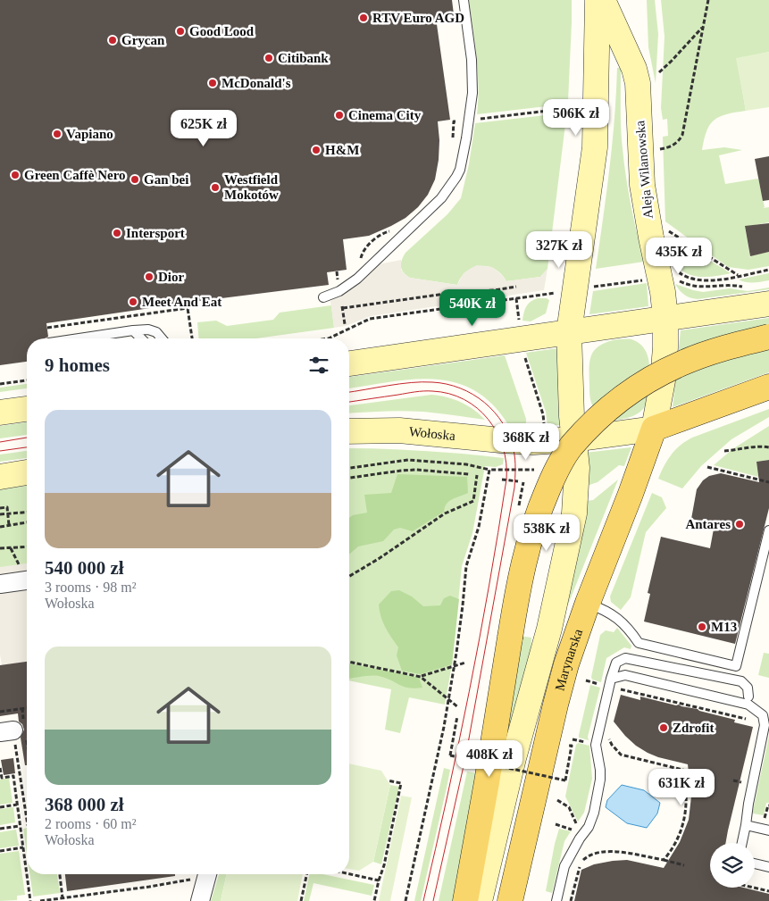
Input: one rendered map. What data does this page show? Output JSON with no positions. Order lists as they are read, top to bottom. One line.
{"streets":{"main road":["Aleja Wilanowska","Wołoska","Marynarska"]},"crossings":[["Aleja Wilanowska","Wołoska"],["Aleja Wilanowska","Marynarska"],["Wołoska","Marynarska"]],"places":["RTV Euro AGD","Good Lood","Grycan","Citibank","McDonald's","Cinema City","Vapiano","H&M","Green Caffè Nero","Gan bei","Westfield Mokotów","Intersport","Dior","Meet And Eat","Antares","M13","Zdrofit"],"page":{"price":["506K zł","625K zł","327K zł","435K zł","540K zł","368K zł","538K zł","408K zł","631K zł"],"heading":"9 homes","list":[{"name":"540 000 zł","note":"3 rooms · 98 m² · Wołoska"},{"name":"368 000 zł","note":"2 rooms · 60 m² · Wołoska"}]}}
